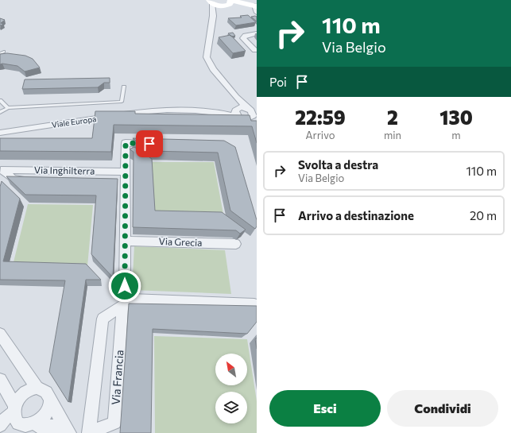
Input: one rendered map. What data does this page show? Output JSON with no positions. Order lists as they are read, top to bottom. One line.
{"streets":{"street":["Viale Europa","Via Inghilterra","Via Grecia","Via Francia"]},"north":"top left","page":{"turn":["110 m","Via Belgio"],"then":"Poi","eta":["22:59","Arrivo","2","min","130","m"],"list":[{"name":"Svolta a destra","note":"Via Belgio","value":"110 m"},{"name":"Arrivo a destinazione","value":"20 m"}],"buttons":["Esci","Condividi"]}}
